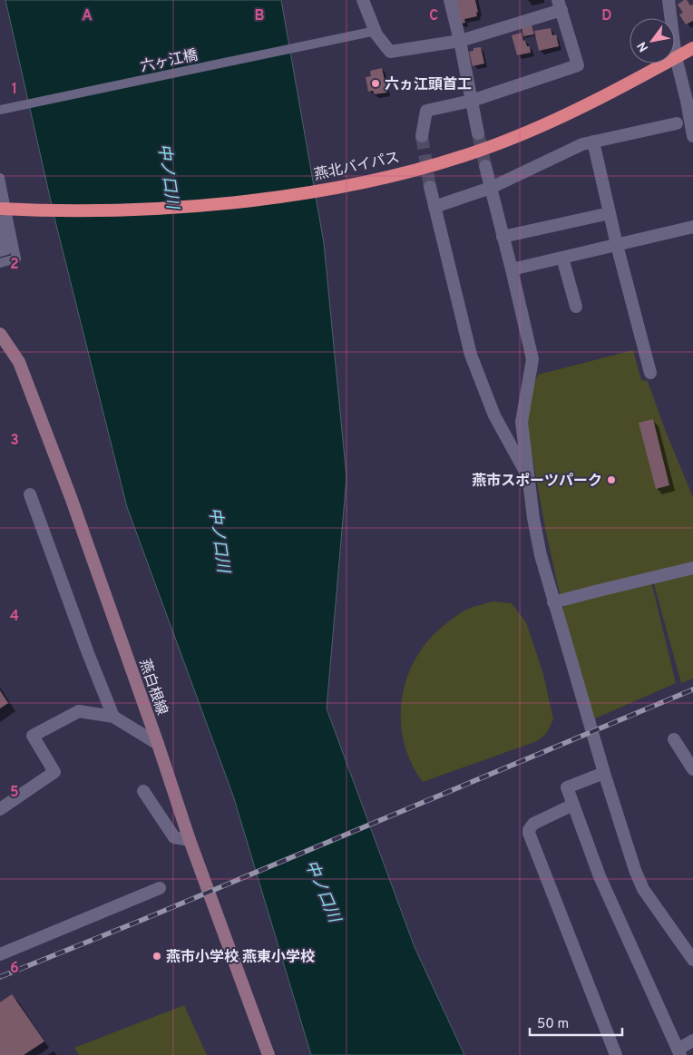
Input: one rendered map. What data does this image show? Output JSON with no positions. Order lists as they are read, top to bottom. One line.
{"streets":{"highway":["燕北バイパス"],"main road":["燕白根線"],"street":["六ヶ江橋"]},"water":["中ノ口川"],"places":["六ヵ江頭首工","燕市スポーツパーク","燕市小学校 燕東小学校"],"scale_bar":"50 m","north":"bottom left","grid":{"columns":["A","B","C","D"],"rows":["1","2","3","4","5","6"]}}
